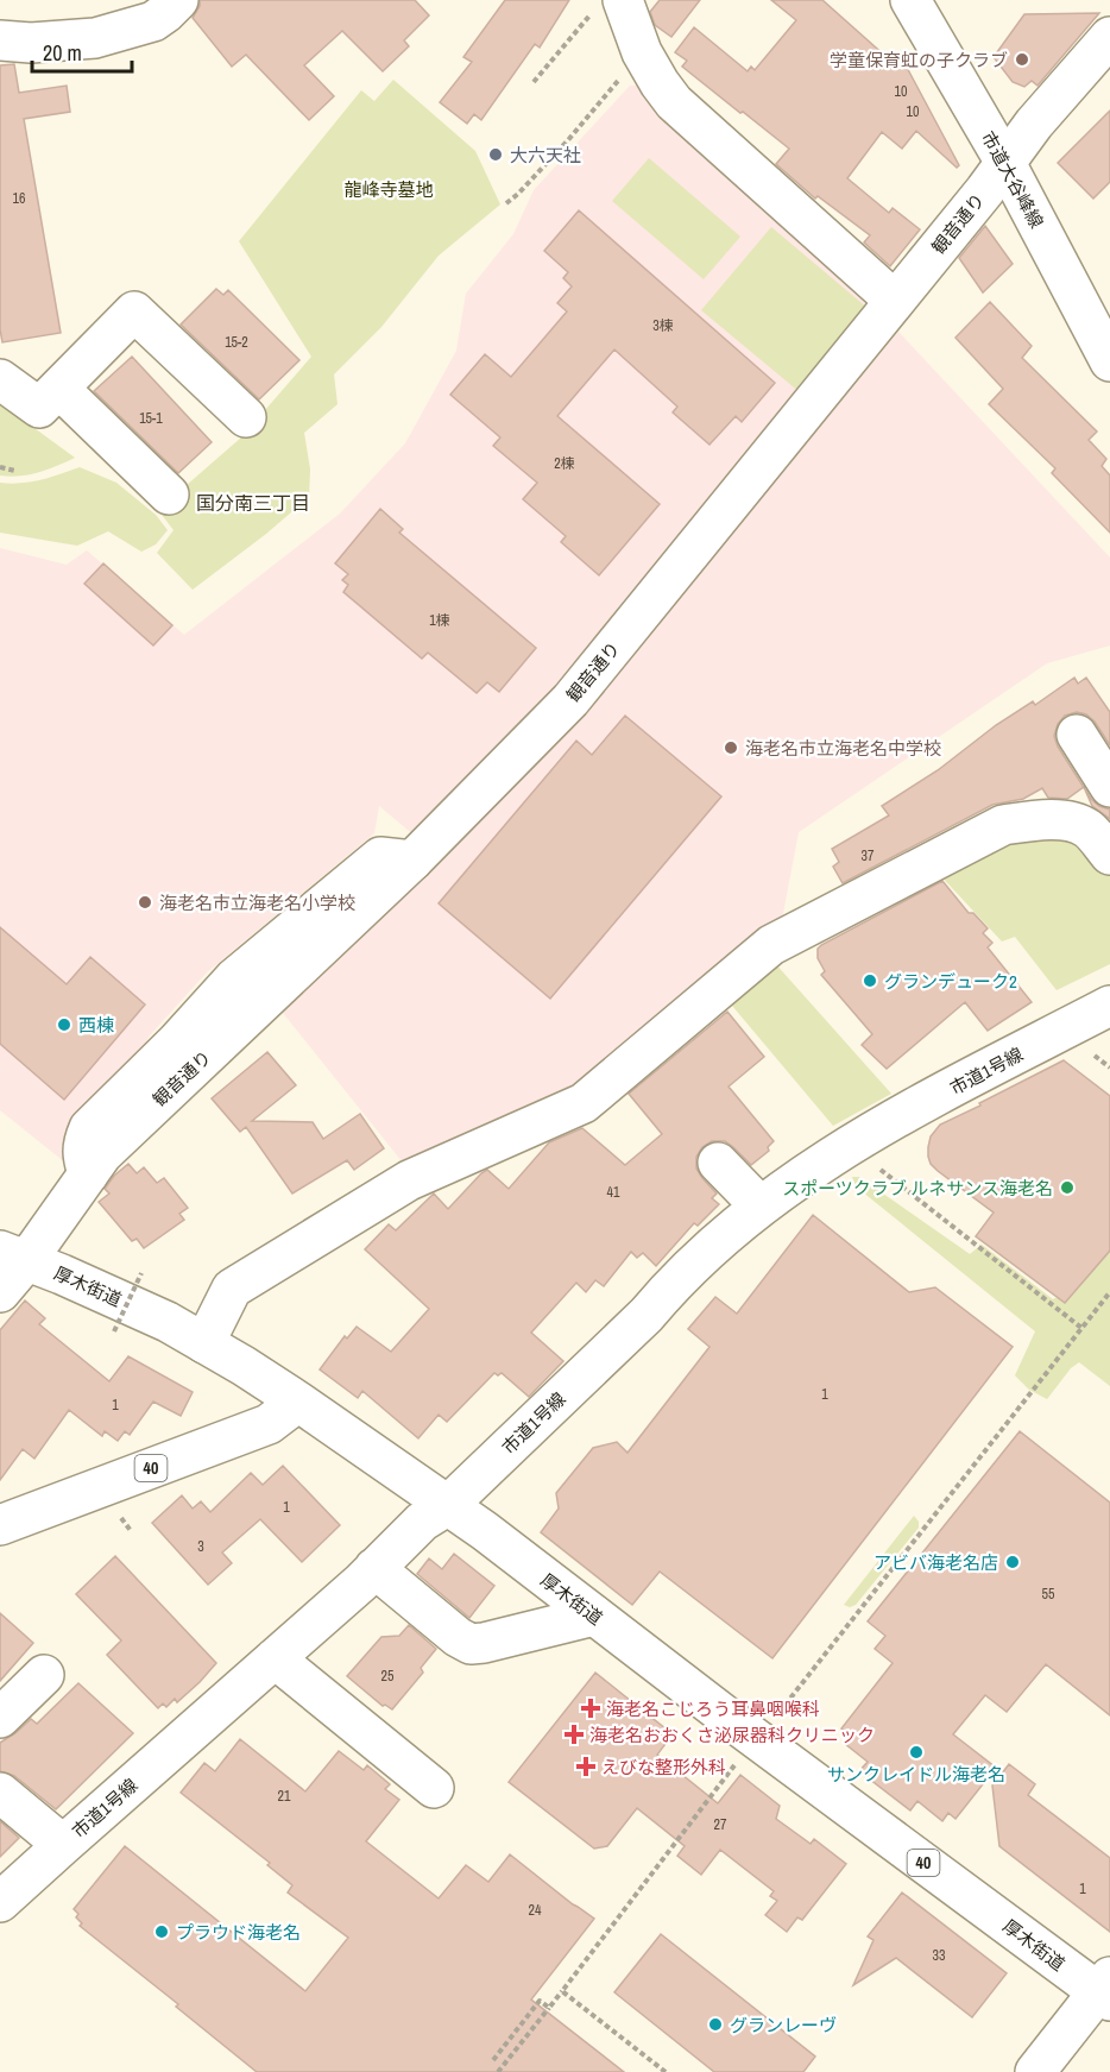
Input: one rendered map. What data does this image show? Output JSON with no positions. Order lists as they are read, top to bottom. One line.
{"streets":{"street":["市道大谷峰線","観音通り","市道1号線","厚木街道","40"]},"crossings":[["市道大谷峰線","観音通り"],["観音通り","厚木街道"],["市道1号線","厚木街道"],["厚木街道","40"]],"districts":["国分南三丁目"],"parks":["龍峰寺墓地"],"places":{"other":["学童保育虹の子クラブ","大六天社","海老名市立海老名中学校","海老名市立海老名小学校","グランデューク2","西棟","スポーツクラブ ルネサンス海老名","アビバ海老名店","サンクレイドル海老名","プラウド海老名","グランレーヴ"],"health":["海老名こじろう耳鼻咽喉科","海老名おおくさ泌尿器科クリニック","えびな整形外科"]},"house_numbers":["10","10","16","3棟","15-2","15-1","2棟","1棟","37","41","1","1","1","3","55","25","21","27","1","24","33"],"scale_bar":"20 m"}
